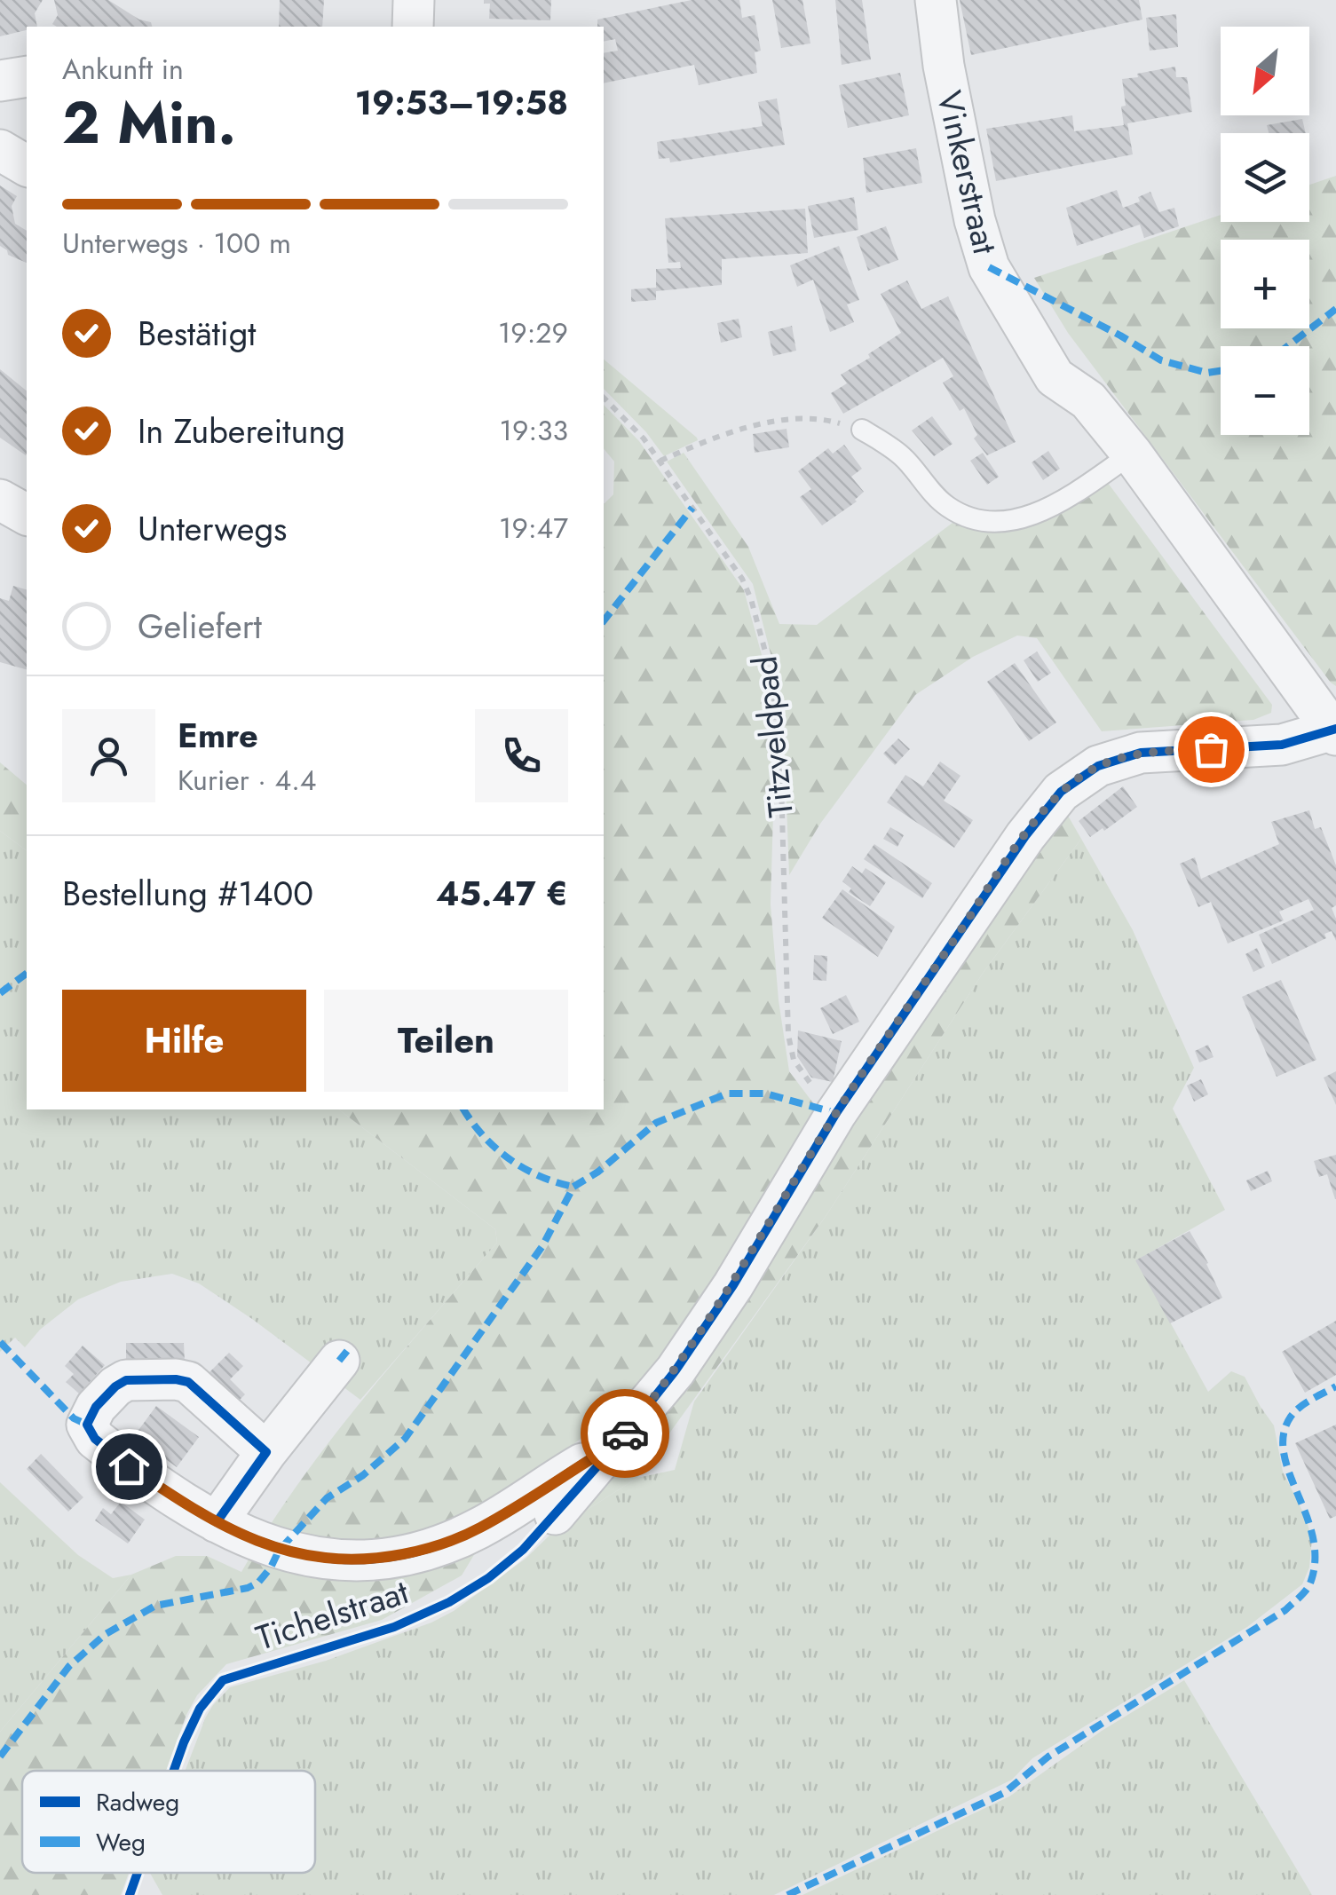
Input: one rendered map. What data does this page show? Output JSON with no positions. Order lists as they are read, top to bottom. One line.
{"streets":{"street":["Vinkerstraat"],"path":["Titzveldpad"],"cycle path":["Tichelstraat"]},"legend":["Radweg","Weg"],"north":"bottom left","page":{"map_buttons":["+","−"],"heading":["2 Min.","Ankunft in","19:53–19:58"],"panel":["Emre","Kurier · 4.4","Bestellung #1400","45.47 €"],"bar":"Unterwegs · 100 m","list":[["Bestätigt","19:29"],["In Zubereitung","19:33"],["Unterwegs","19:47"],"Geliefert"],"buttons":["Hilfe","Teilen"]}}
